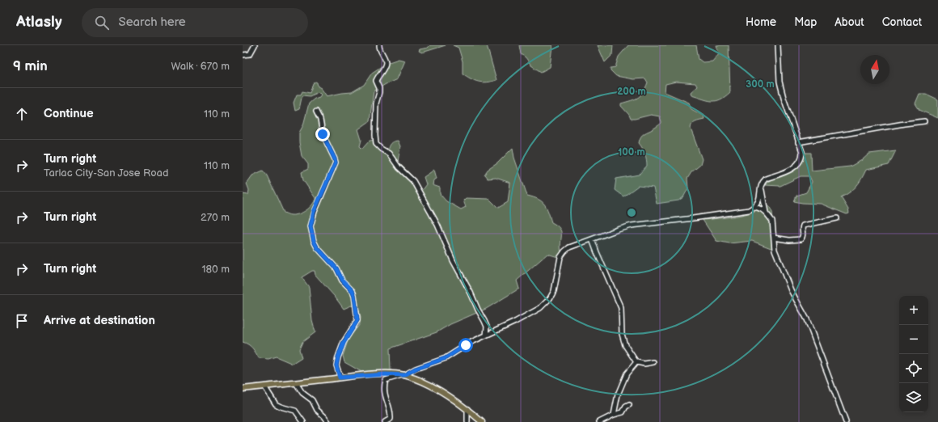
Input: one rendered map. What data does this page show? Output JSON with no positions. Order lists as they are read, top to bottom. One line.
{"north":"top","page":{"header":"Atlasly","search":"Search here","nav":["Home","Map","About","Contact"],"heading":["9 min","Walk · 670 m"],"list":[["Continue","110 m"],["Turn right","Tarlac City-San Jose Road","110 m"],["Turn right","270 m"],["Turn right","180 m"],"Arrive at destination"],"map_buttons":["+","−"]},"rings":["300 m","200 m","100 m"]}
